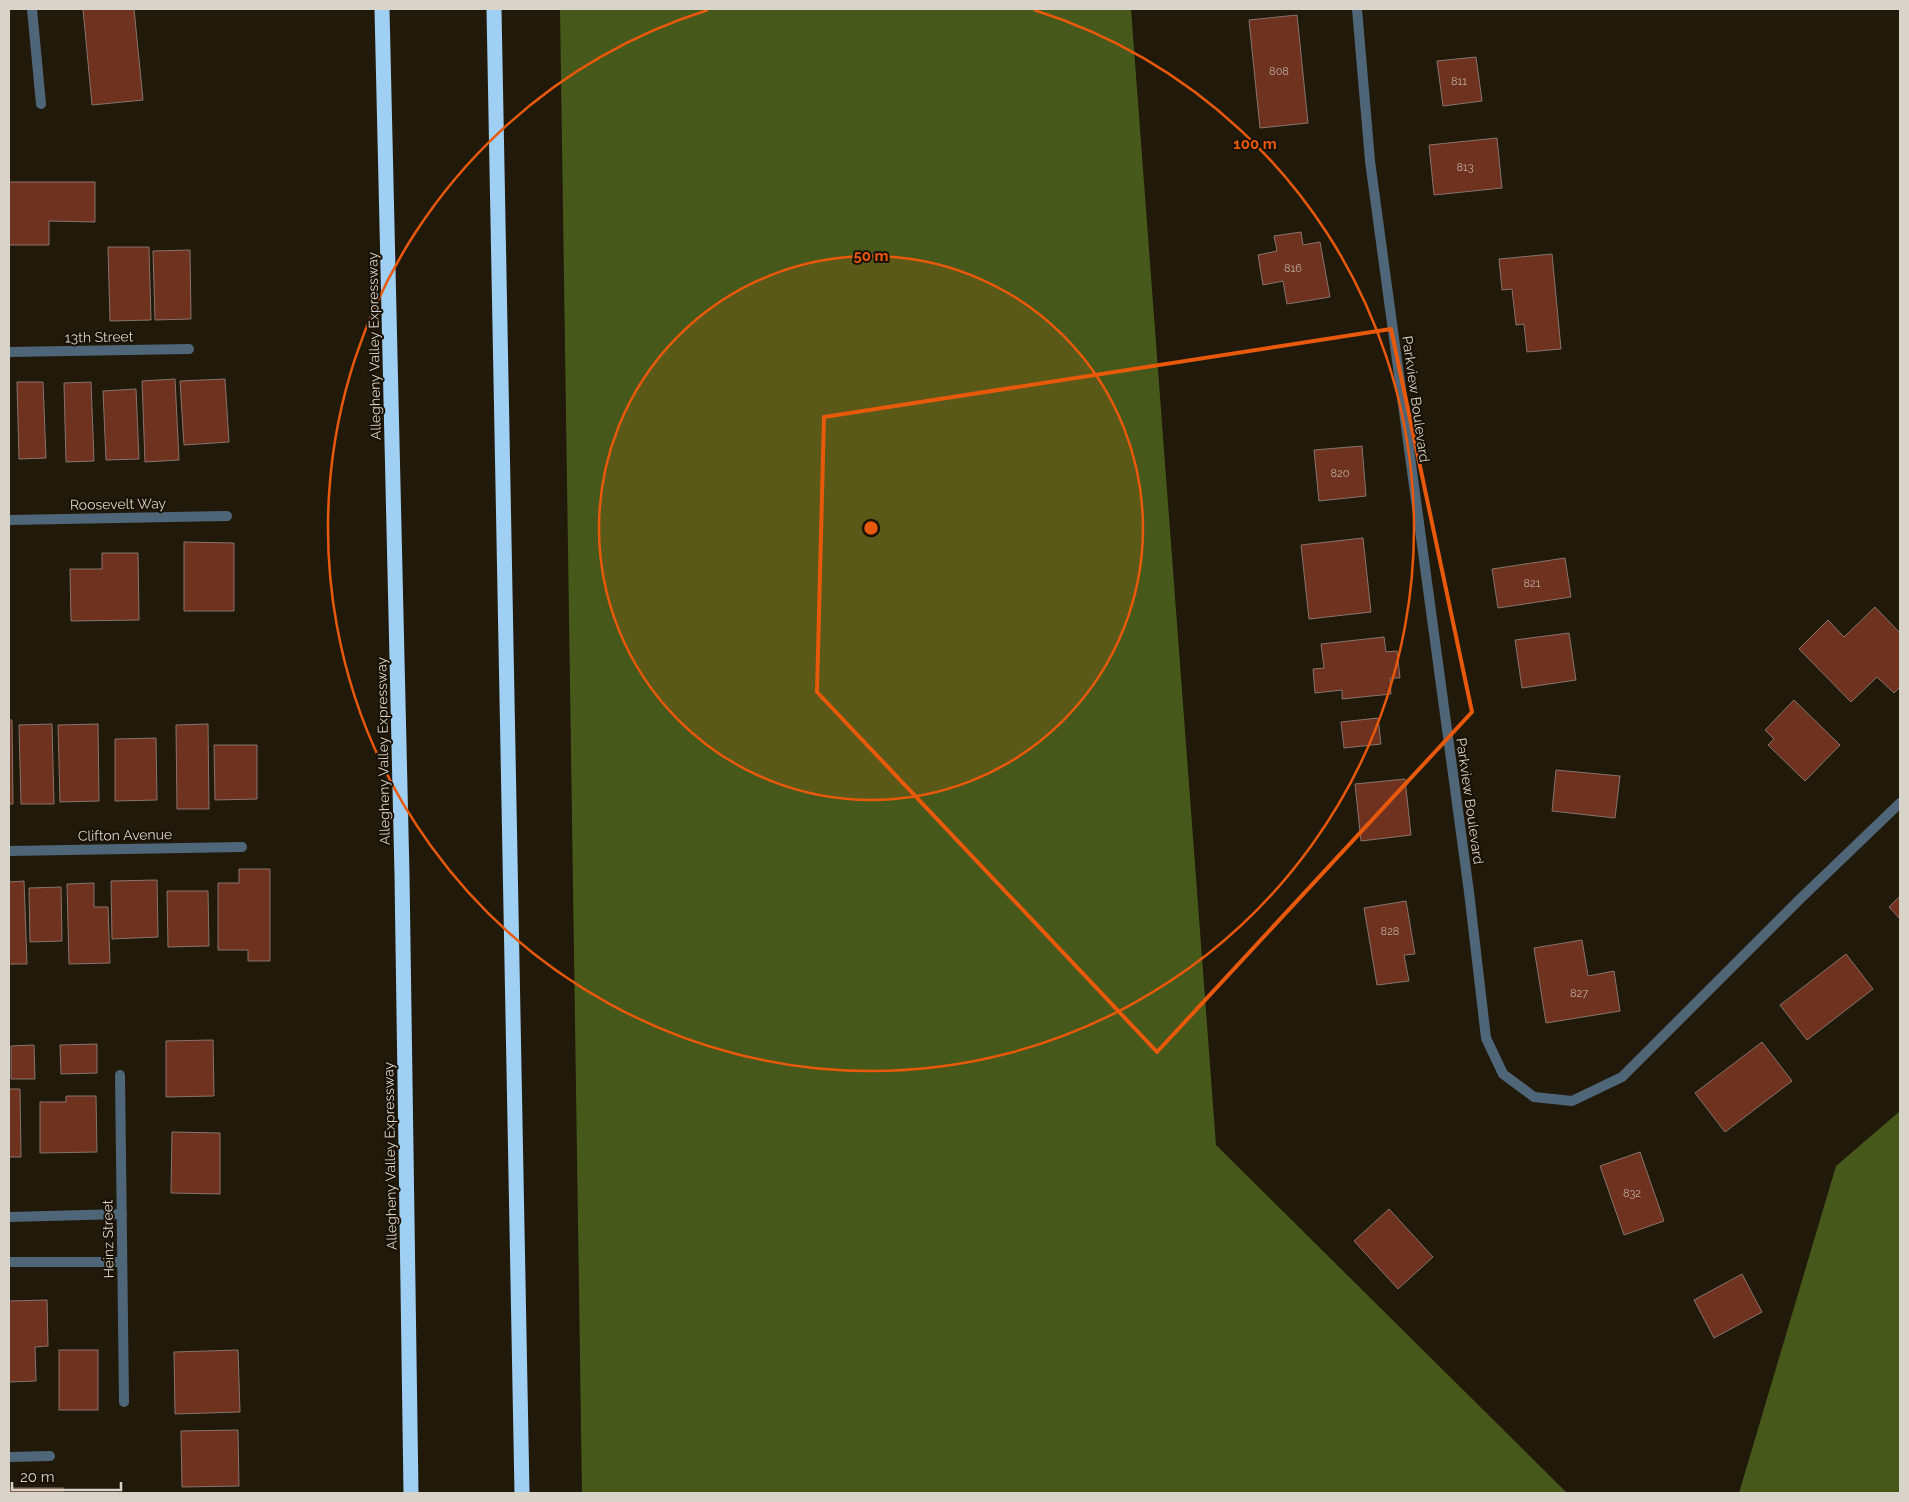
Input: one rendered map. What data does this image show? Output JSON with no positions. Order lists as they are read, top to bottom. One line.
{"streets":{"highway":["Allegheny Valley Expressway"],"street":["13th Street","Parkview Boulevard","Roosevelt Way","Clifton Avenue","Heinz Street"]},"house_numbers":["808","811","813","816","820","821","828","827","832"],"scale_bar":"20 m","rings":["100 m","50 m"]}
